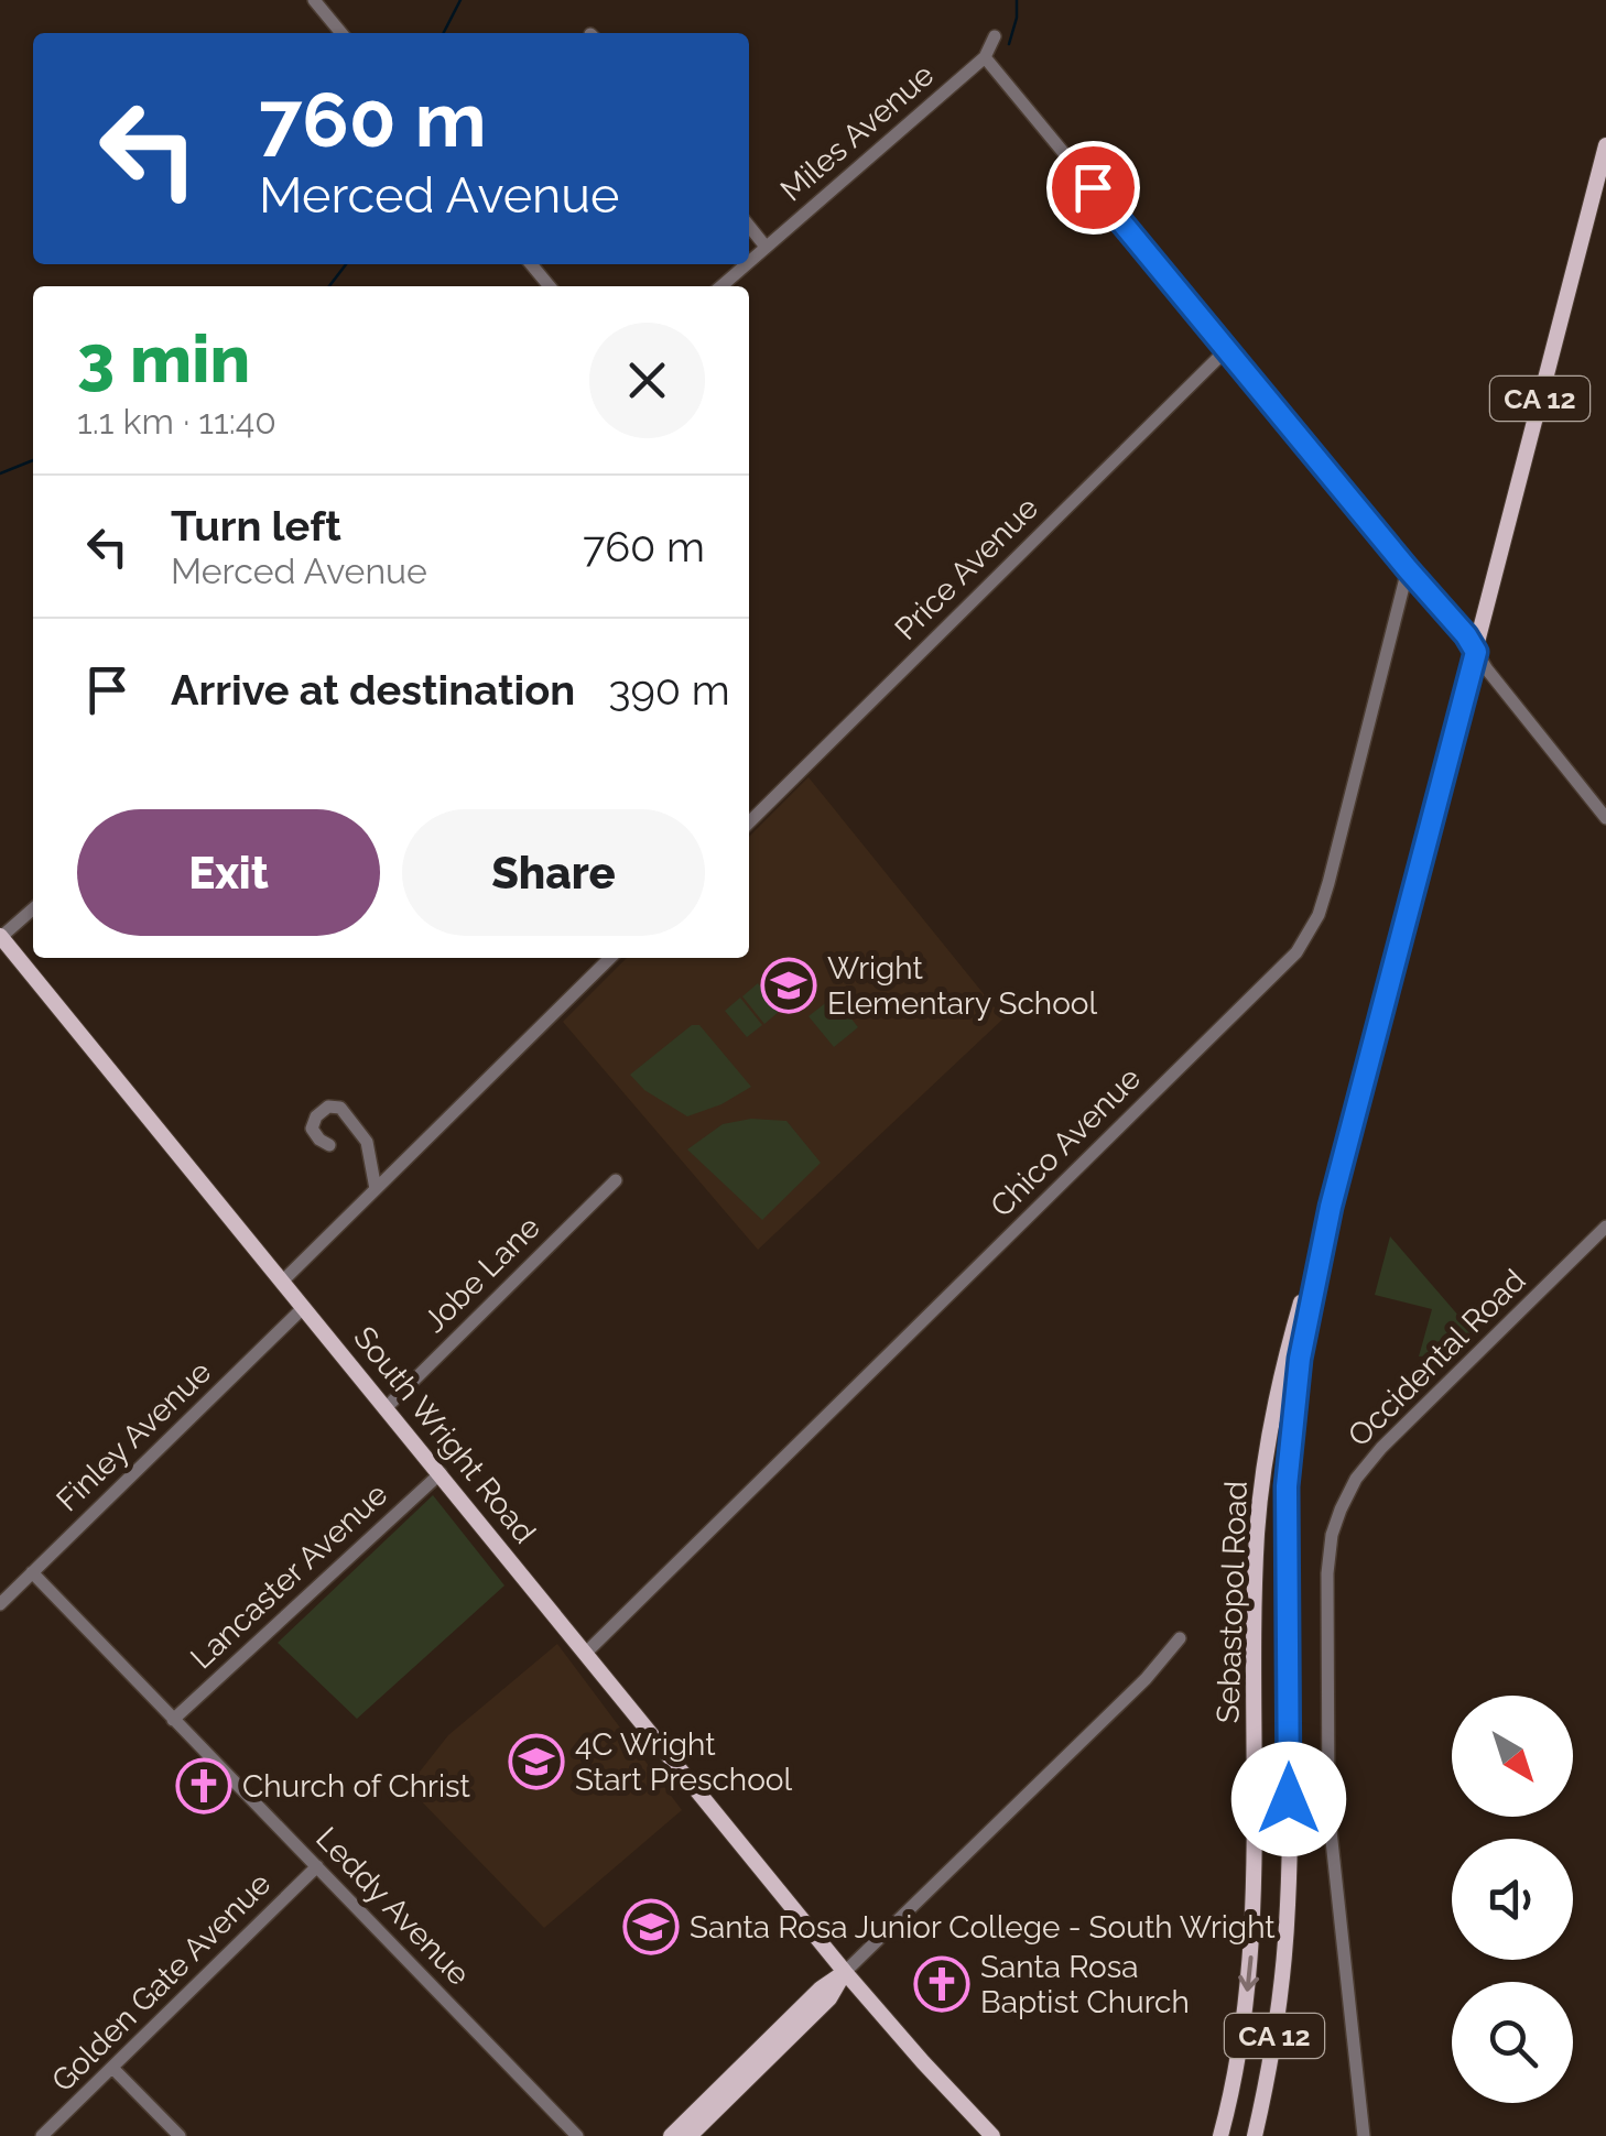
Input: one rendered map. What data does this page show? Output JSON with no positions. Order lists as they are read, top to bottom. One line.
{"streets":{"main road":["CA 12","South Wright Road","Sebastopol Road"],"street":["Miles Avenue","Price Avenue","Chico Avenue","Jobe Lane","Occidental Road","Finley Avenue","Lancaster Avenue","Leddy Avenue","Golden Gate Avenue"]},"crossings":[["Chico Avenue","South Wright Road"],["Jobe Lane","South Wright Road"],["South Wright Road","Finley Avenue"],["South Wright Road","Lancaster Avenue"],["South Wright Road","Sebastopol Road"],["Finley Avenue","Leddy Avenue"],["Lancaster Avenue","Leddy Avenue"],["Leddy Avenue","Golden Gate Avenue"]],"places":{"school or university":["Wright Elementary School","4C Wright Start Preschool","Santa Rosa Junior College - South Wright"],"church":["Church of Christ","Santa Rosa Baptist Church"]},"north":"bottom right","page":{"turn":["760 m","Merced Avenue"],"heading":["3 min","1.1 km · 11:40"],"list":[{"name":"Turn left","note":"Merced Avenue","value":"760 m"},{"name":"Arrive at destination","value":"390 m"}],"buttons":["Exit","Share"]}}
